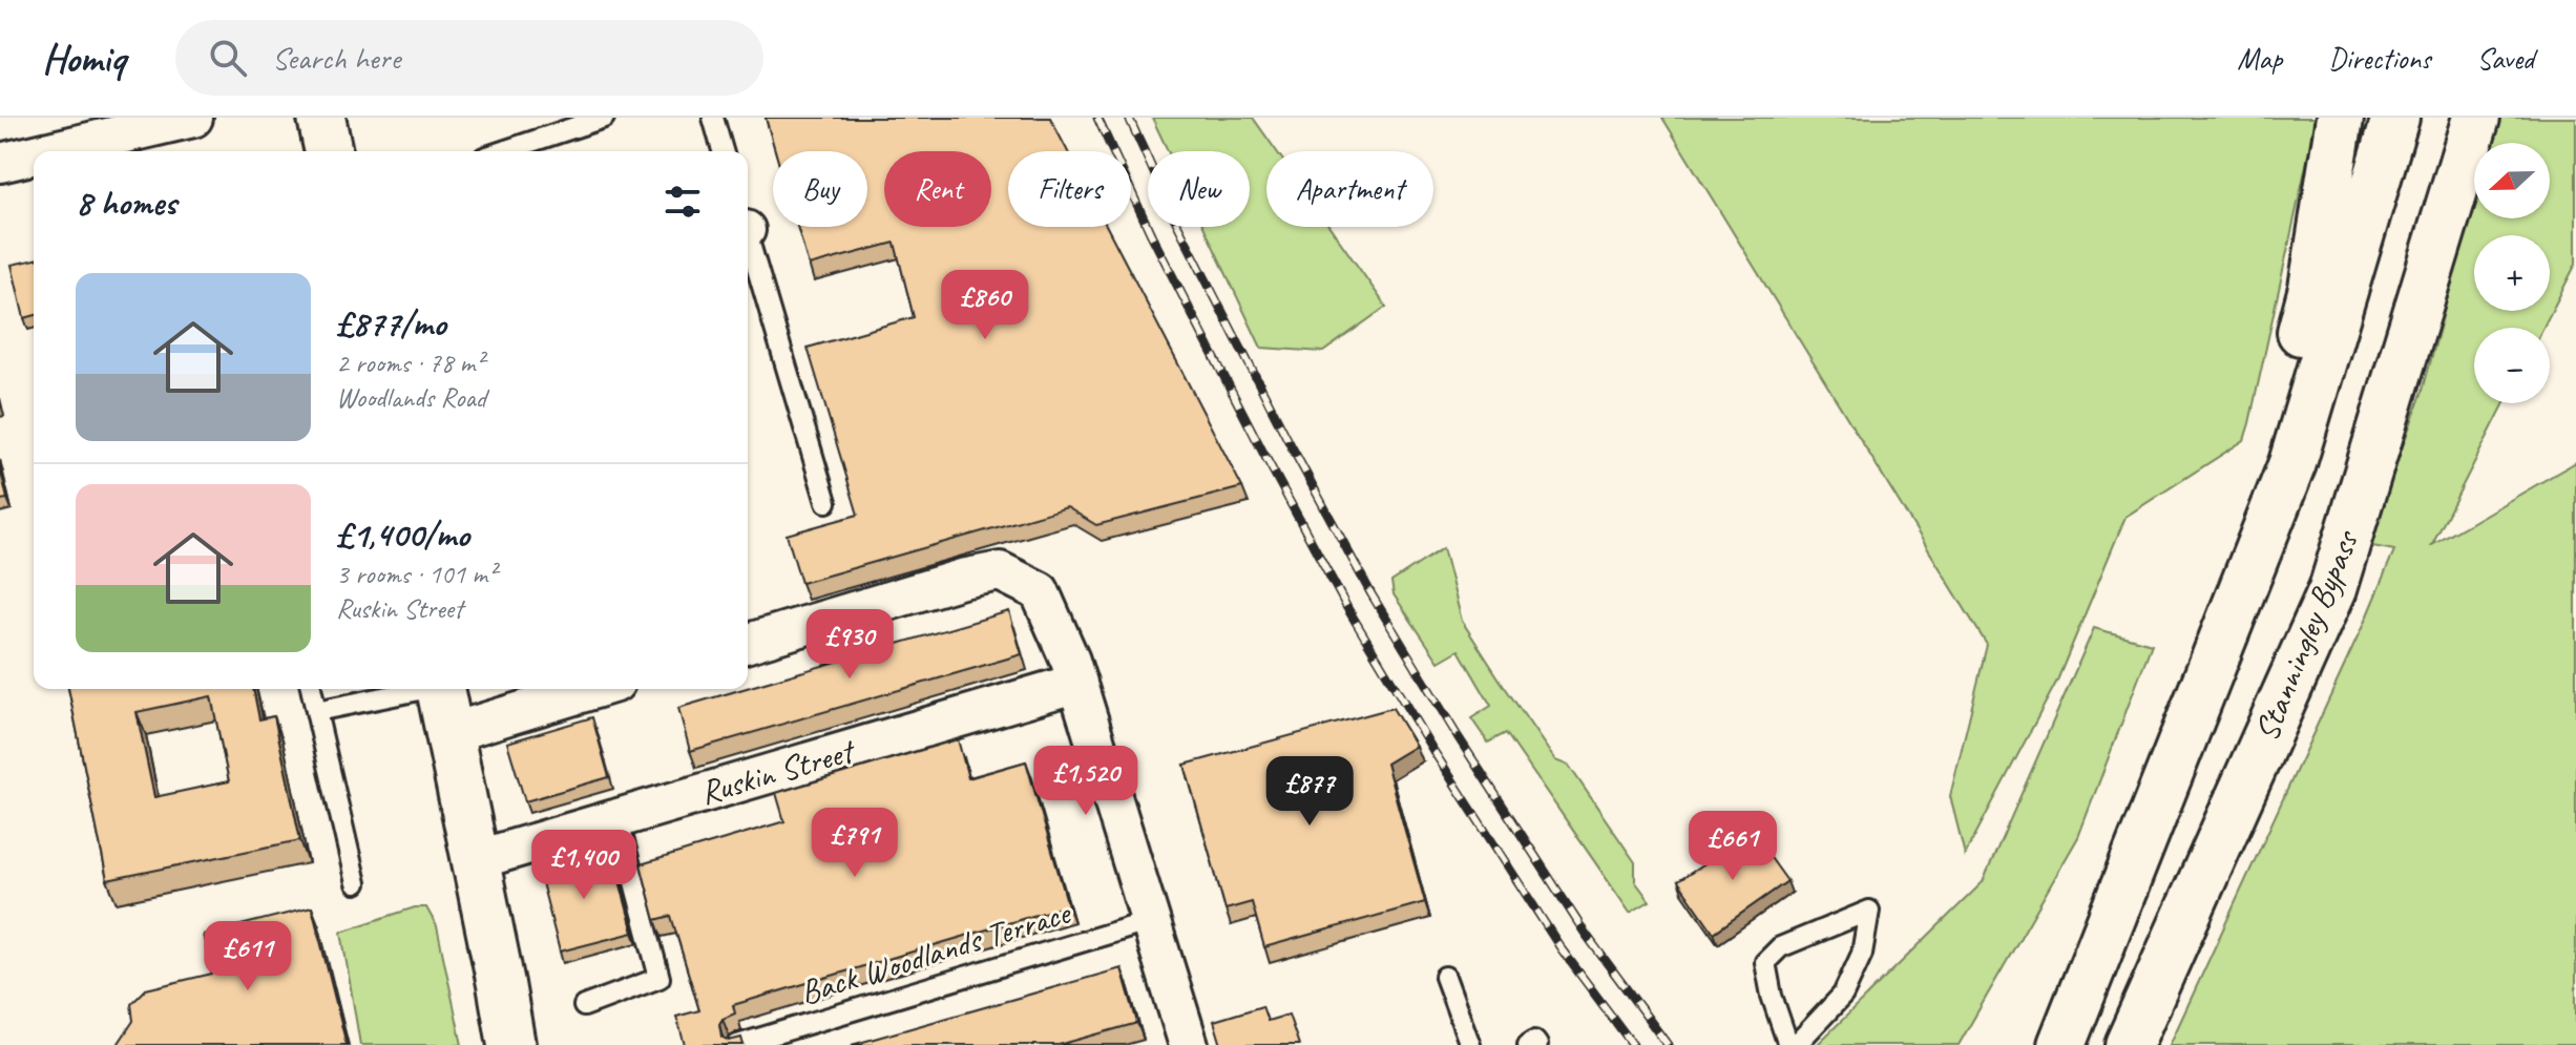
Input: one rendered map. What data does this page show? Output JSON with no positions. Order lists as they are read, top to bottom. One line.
{"streets":{"main road":["Stanningley Bypass"],"street":["Ruskin Street"],"lane":["Back Woodlands Terrace"]},"north":"left","page":{"header":"Homiq","search":"Search here","nav":["Map","Directions","Saved"],"map_buttons":["+","−"],"chip":["Buy","Rent","Filters","New","Apartment"],"heading":"8 homes","list":[{"name":"£877/mo","note":"2 rooms · 78 m² · Woodlands Road"},{"name":"£1,400/mo","note":"3 rooms · 101 m² · Ruskin Street"}],"price":["£860","£930","£1,520","£877","£791","£661","£1,400","£611"]}}
